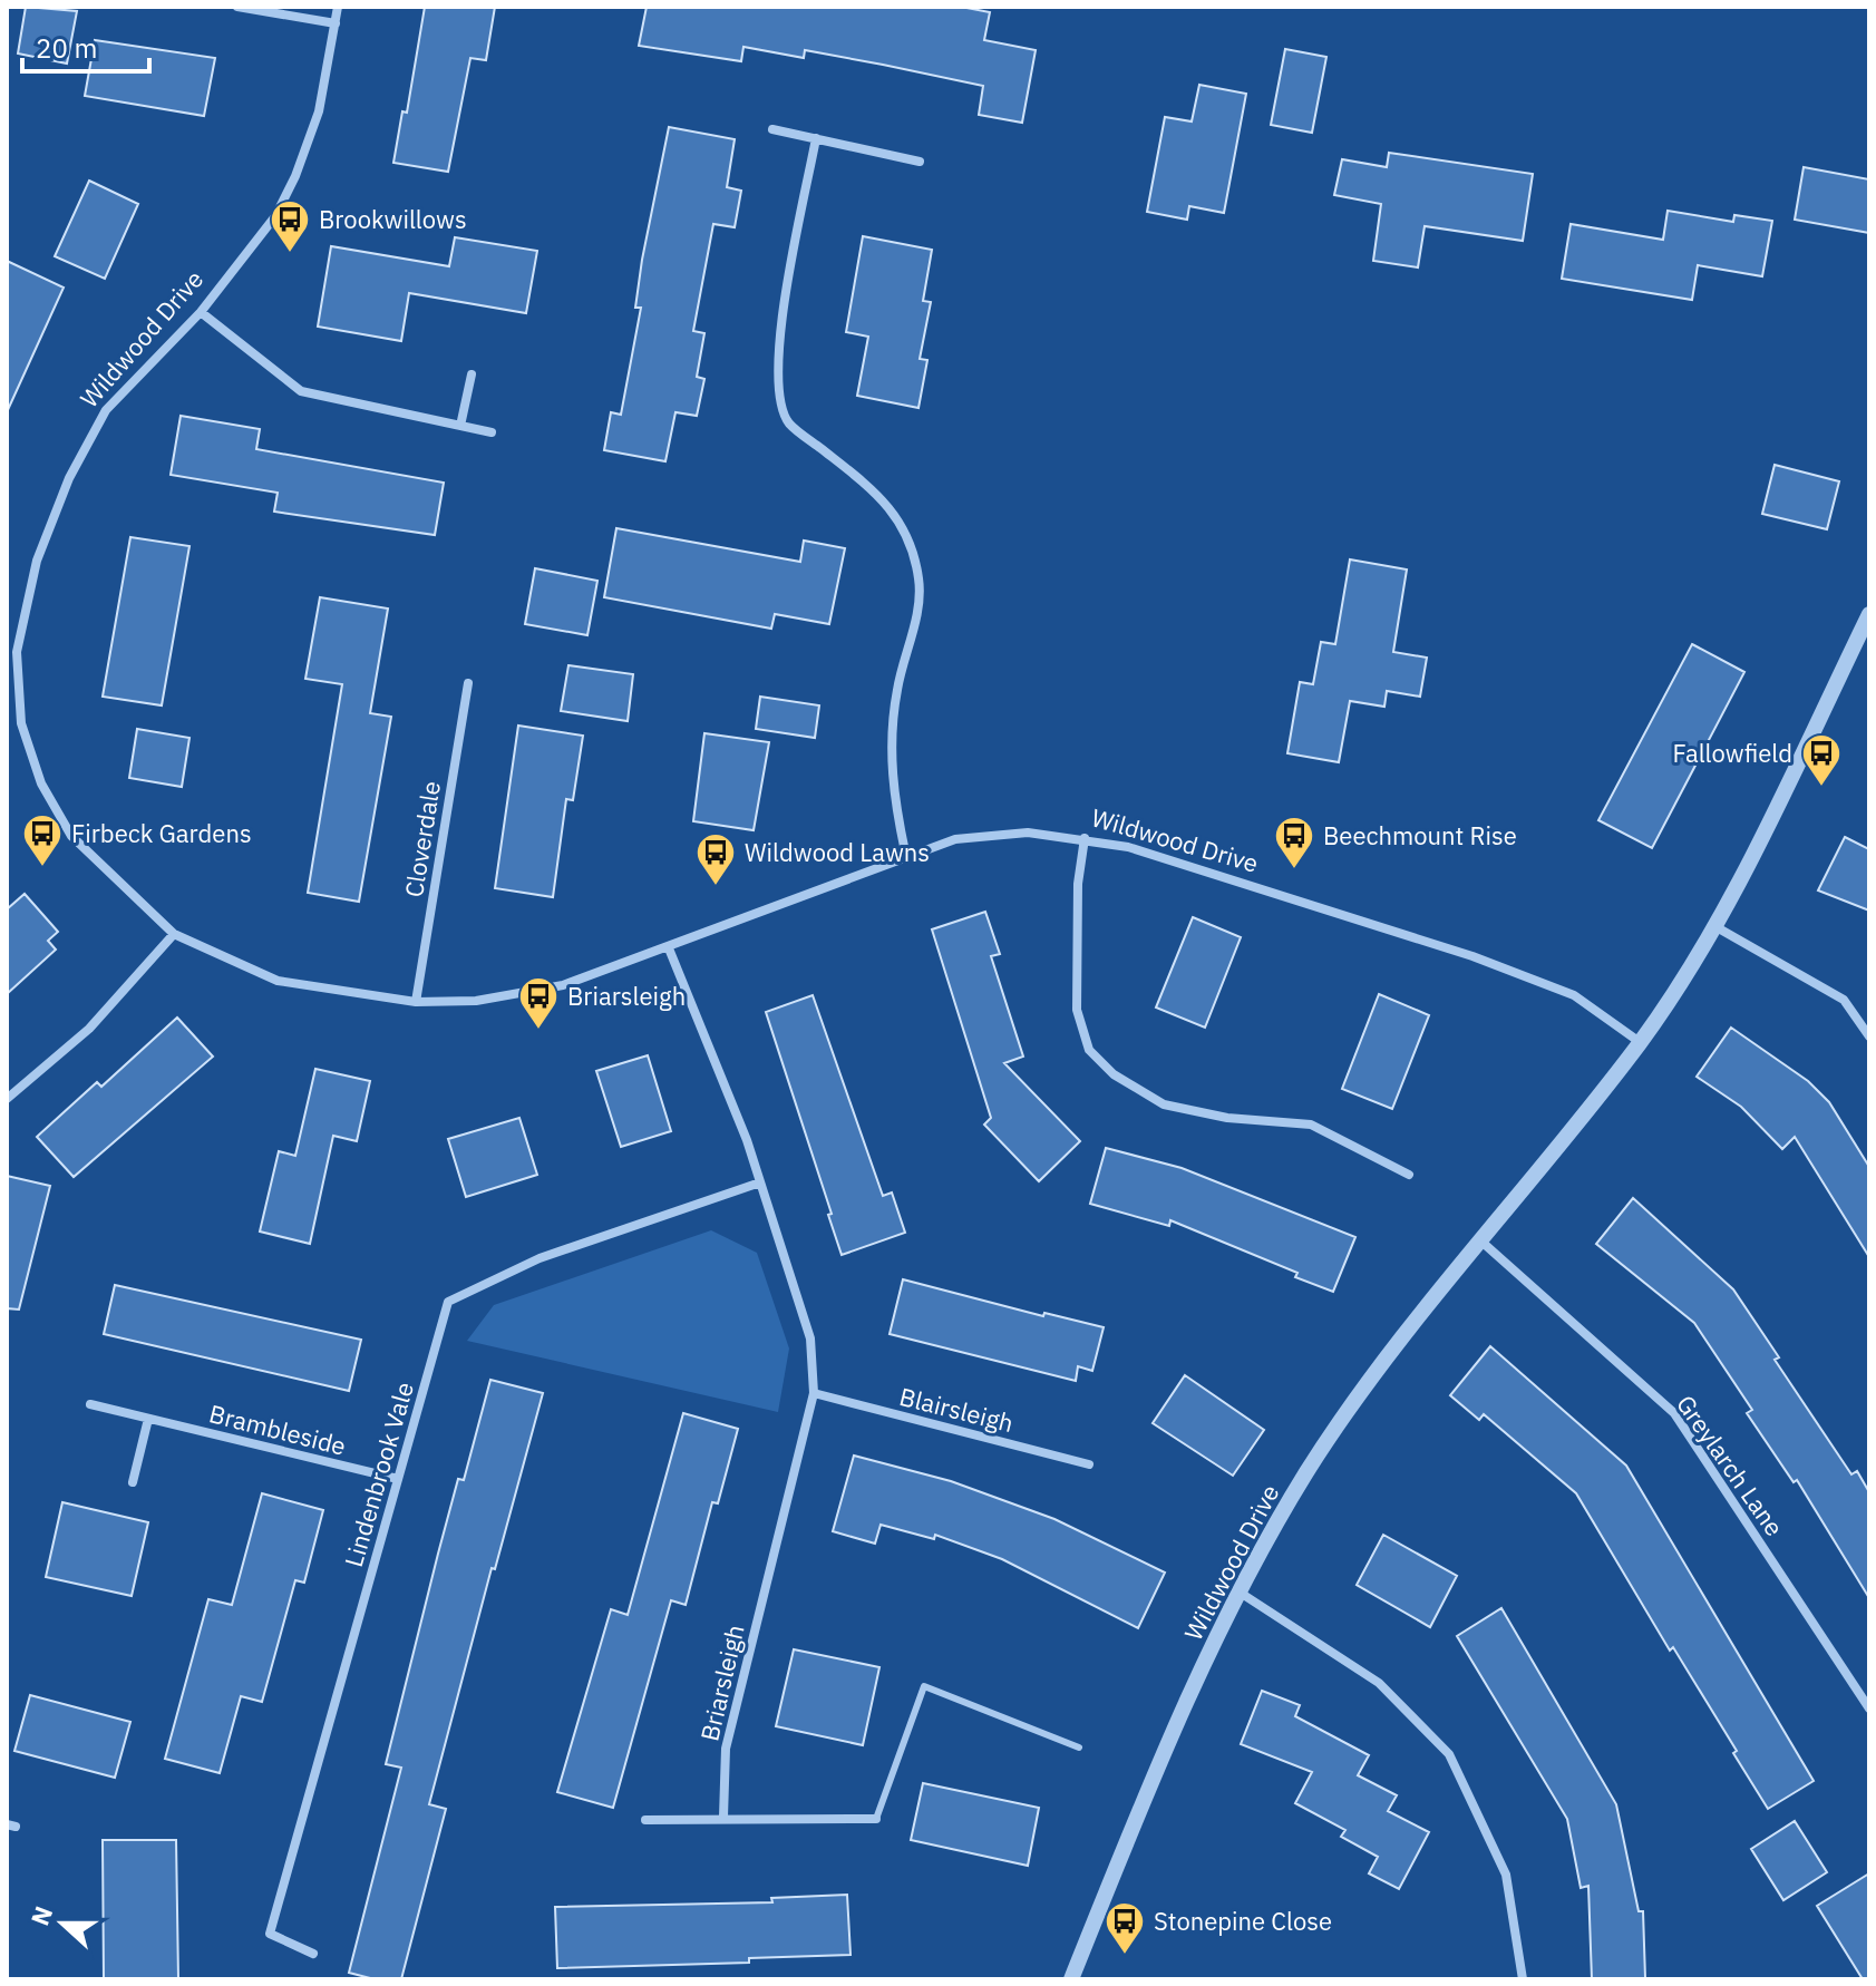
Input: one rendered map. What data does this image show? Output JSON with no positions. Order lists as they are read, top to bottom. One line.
{"streets":{"street":["Wildwood Drive","Cloverdale","Blairsleigh","Brambleside","Greylarch Lane","Lindenbrook Vale","Briarsleigh"]},"crossings":[["Wildwood Drive","Cloverdale"],["Wildwood Drive","Greylarch Lane"],["Wildwood Drive","Briarsleigh"],["Blairsleigh","Briarsleigh"],["Brambleside","Lindenbrook Vale"],["Lindenbrook Vale","Briarsleigh"]],"places":{"bus stop":["Brookwillows","Fallowfield","Firbeck Gardens","Beechmount Rise","Wildwood Lawns","Briarsleigh","Stonepine Close"]},"scale_bar":"20 m","north":"left"}
